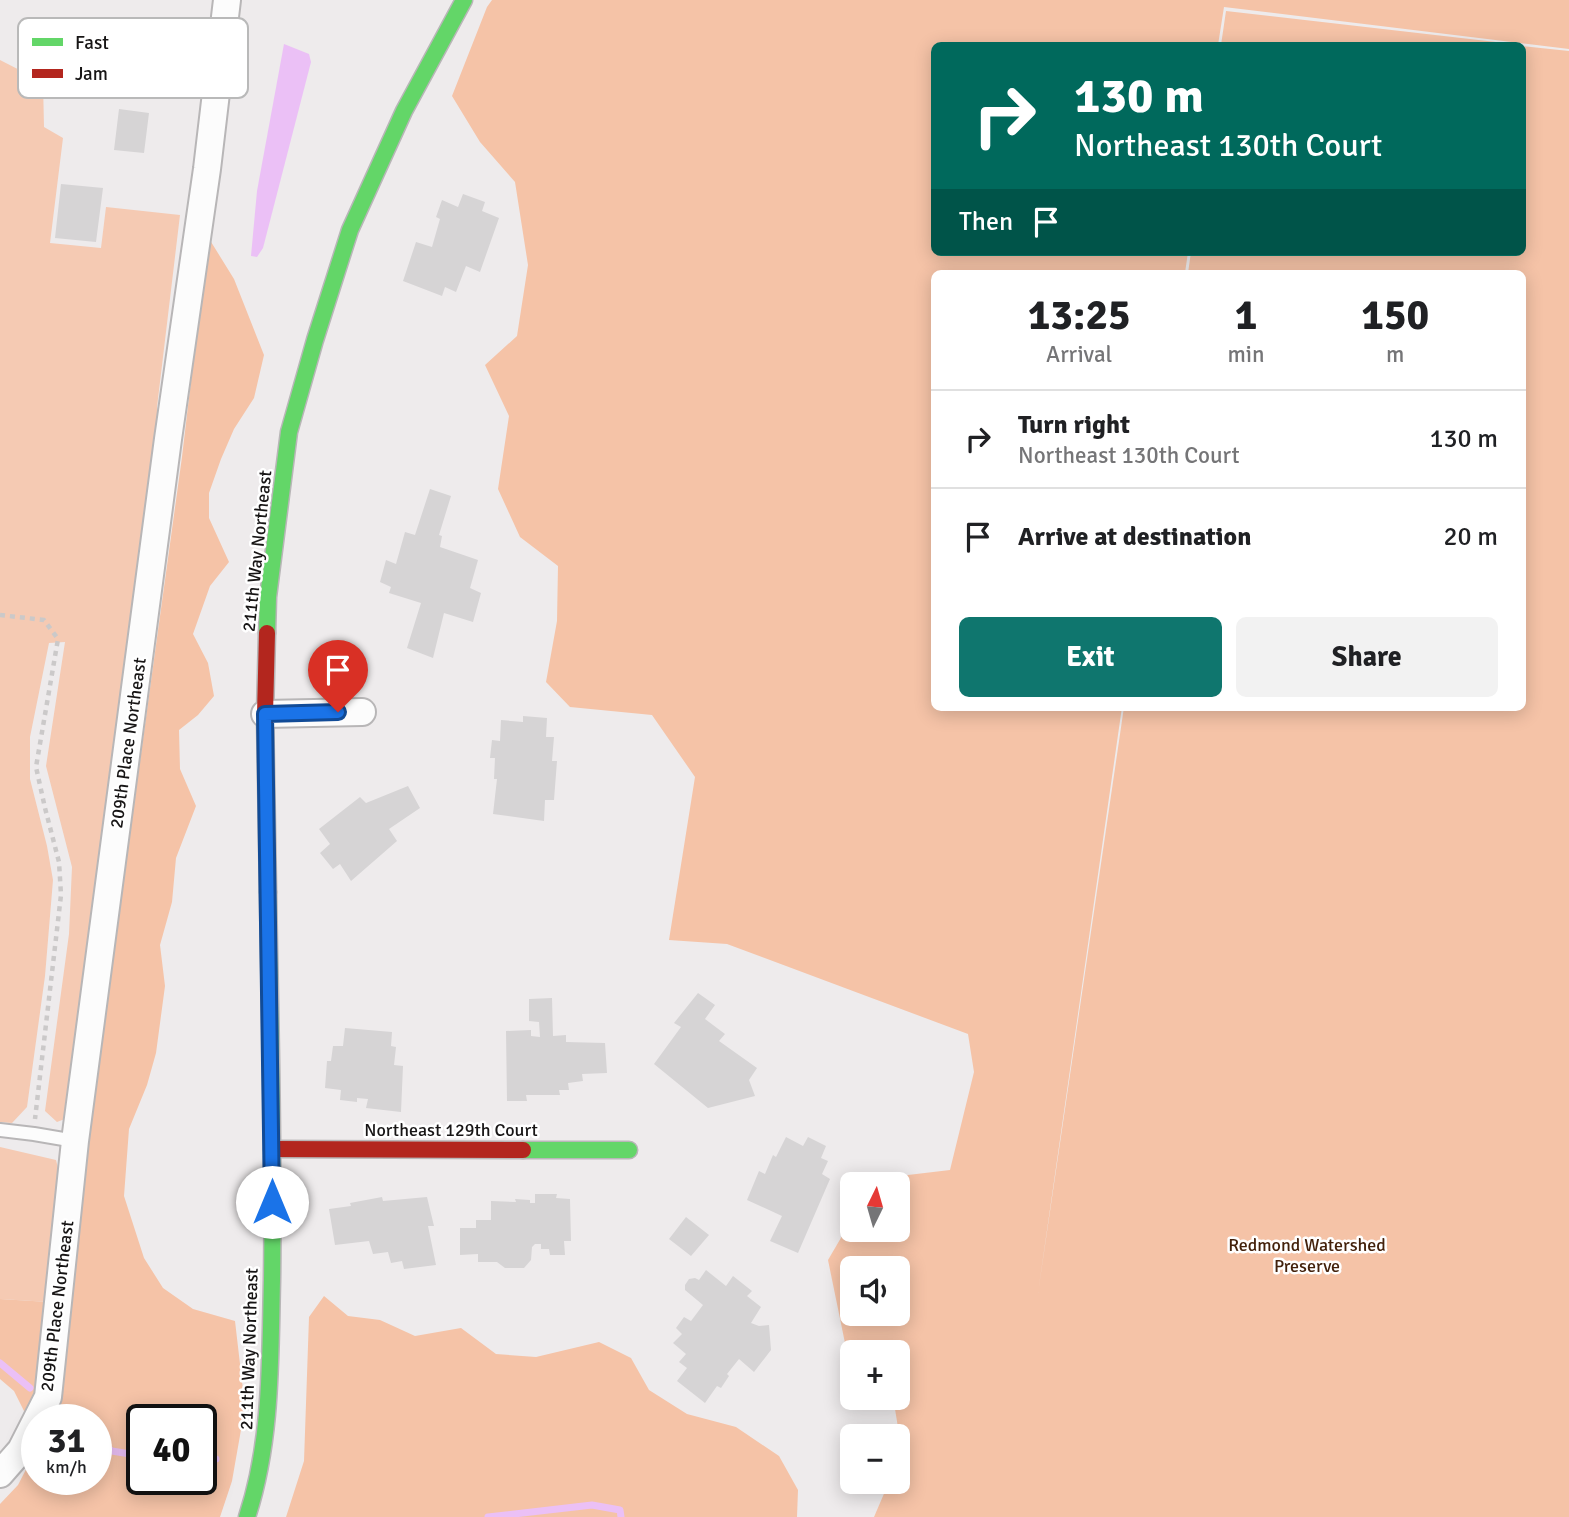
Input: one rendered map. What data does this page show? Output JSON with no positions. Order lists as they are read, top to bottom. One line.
{"streets":{"street":["211th Way Northeast","209th Place Northeast","Northeast 129th Court"]},"crossings":[["211th Way Northeast","Northeast 129th Court"]],"parks":["Redmond Watershed Preserve"],"legend":["Fast","Jam"],"north":"top","page":{"turn":["130 m","Northeast 130th Court"],"then":"Then","eta":["13:25","Arrival","1","min","150","m"],"list":[{"name":"Turn right","note":"Northeast 130th Court","value":"130 m"},{"name":"Arrive at destination","value":"20 m"}],"buttons":["Exit","Share"],"map_buttons":["+","−"],"speed":"31 km/h","limit":"40"}}
